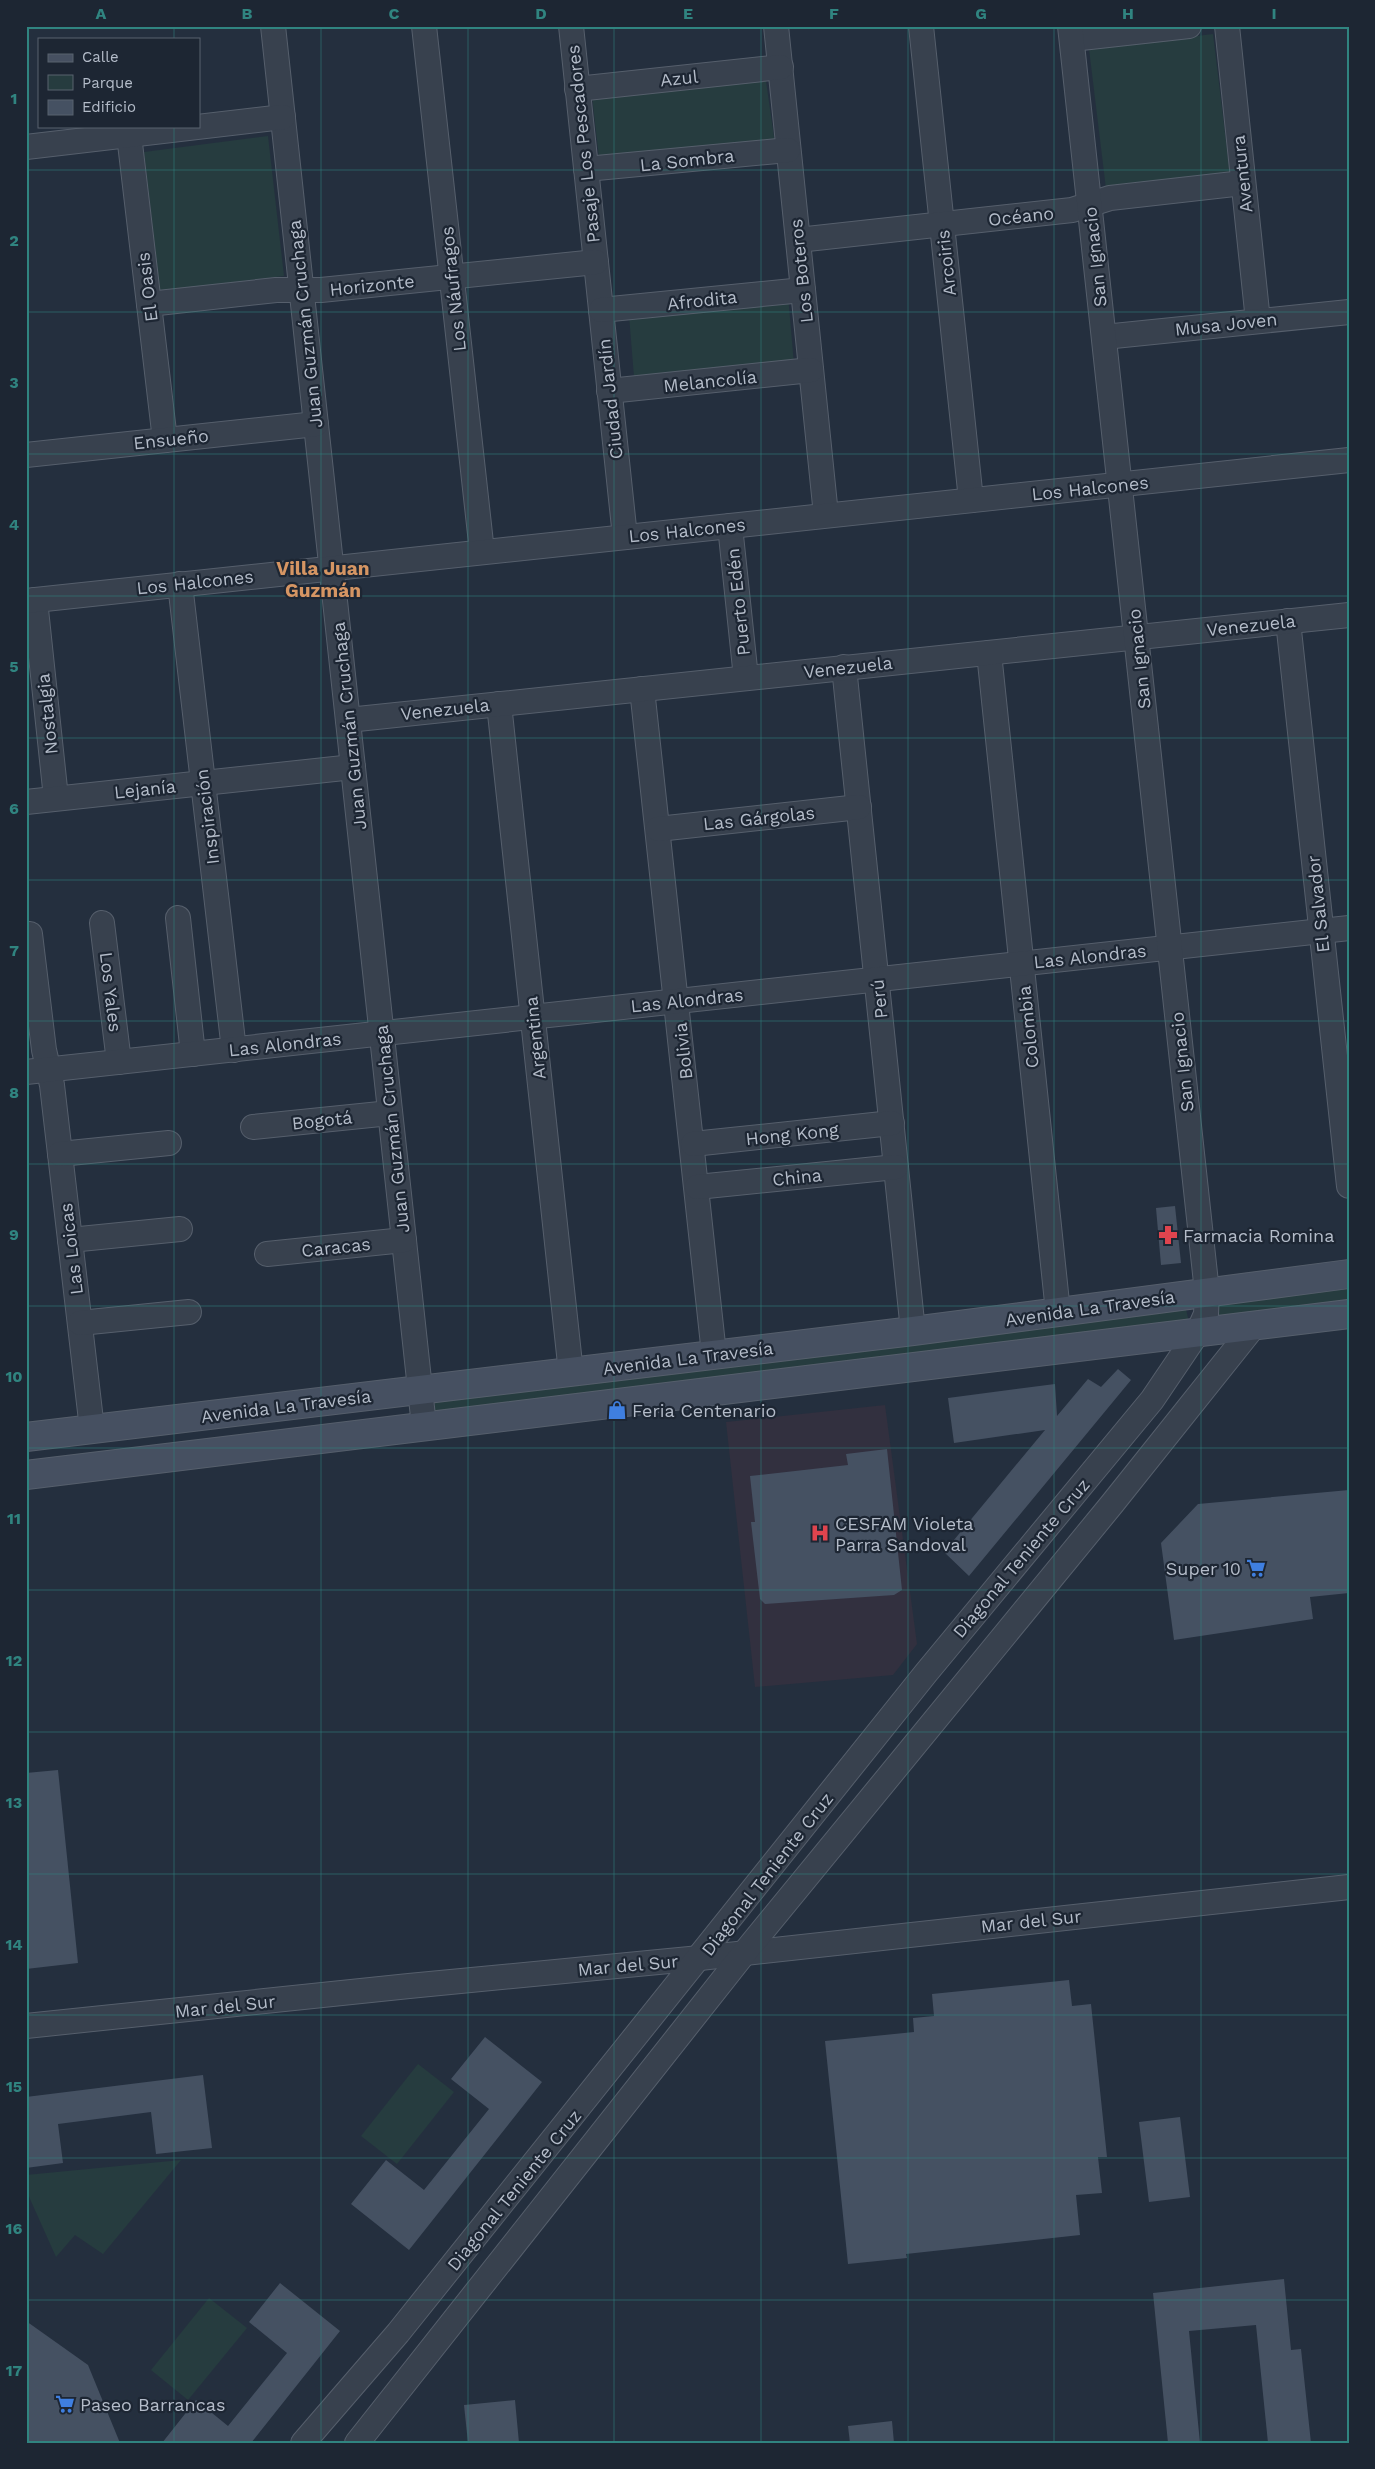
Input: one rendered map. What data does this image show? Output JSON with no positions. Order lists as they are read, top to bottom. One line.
{"streets":{"street":["Azul","Pasaje Los Pescadores","La Sombra","Aventura","Océano","San Ignacio","Arcoiris","Los Boteros","Horizonte","El Oasis","Los Náufragos","Afrodita","Juan Guzmán Cruchaga","Musa Joven","Melancolía","Ciudad Jardín","Ensueño","Los Halcones","Puerto Edén","Venezuela","Nostalgia","Lejanía","Inspiración","Las Gárgolas","El Salvador","Las Alondras","Los Yales","Perú","Colombia","Argentina","Bolivia","Bogotá","Hong Kong","China","Caracas","Las Loicas","Avenida La Travesía","Diagonal Teniente Cruz","Mar del Sur"]},"crossings":[["Azul","Pasaje Los Pescadores"],["Azul","Los Boteros"],["Pasaje Los Pescadores","La Sombra"],["Pasaje Los Pescadores","Horizonte"],["Pasaje Los Pescadores","Ciudad Jardín"],["La Sombra","Los Boteros"],["Aventura","Océano"],["Aventura","Musa Joven"],["Océano","San Ignacio"],["Océano","Arcoiris"],["Océano","Los Boteros"],["San Ignacio","Musa Joven"],["San Ignacio","Los Halcones"],["San Ignacio","Venezuela"],["San Ignacio","Las Alondras"],["San Ignacio","Avenida La Travesía"],["San Ignacio","Diagonal Teniente Cruz"],["Arcoiris","Los Halcones"],["Los Boteros","Afrodita"],["Los Boteros","Melancolía"],["Los Boteros","Los Halcones"],["Horizonte","El Oasis"],["Horizonte","Los Náufragos"],["Horizonte","Juan Guzmán Cruchaga"],["Horizonte","Ciudad Jardín"],["El Oasis","Ensueño"],["Los Náufragos","Los Halcones"],["Afrodita","Ciudad Jardín"],["Juan Guzmán Cruchaga","Ensueño"],["Juan Guzmán Cruchaga","Los Halcones"],["Juan Guzmán Cruchaga","Venezuela"],["Juan Guzmán Cruchaga","Lejanía"],["Juan Guzmán Cruchaga","Las Alondras"],["Juan Guzmán Cruchaga","Bogotá"],["Juan Guzmán Cruchaga","Caracas"],["Juan Guzmán Cruchaga","Avenida La Travesía"],["Melancolía","Ciudad Jardín"],["Ciudad Jardín","Los Halcones"],["Los Halcones","Puerto Edén"],["Los Halcones","Nostalgia"],["Los Halcones","Inspiración"],["Puerto Edén","Venezuela"],["Venezuela","El Salvador"],["Venezuela","Perú"],["Venezuela","Colombia"],["Venezuela","Argentina"],["Venezuela","Bolivia"],["Nostalgia","Lejanía"],["Lejanía","Inspiración"],["Inspiración","Las Alondras"],["Las Gárgolas","Perú"],["Las Gárgolas","Bolivia"],["El Salvador","Las Alondras"],["Las Alondras","Los Yales"],["Las Alondras","Perú"],["Las Alondras","Colombia"],["Las Alondras","Argentina"],["Las Alondras","Bolivia"],["Las Alondras","Las Loicas"],["Perú","Hong Kong"],["Perú","China"],["Perú","Avenida La Travesía"],["Colombia","Avenida La Travesía"],["Argentina","Avenida La Travesía"],["Bolivia","Hong Kong"],["Bolivia","China"],["Bolivia","Avenida La Travesía"],["Las Loicas","Avenida La Travesía"],["Avenida La Travesía","Diagonal Teniente Cruz"],["Diagonal Teniente Cruz","Mar del Sur"]],"districts":["Villa Juan Guzmán"],"places":{"pharmacy":["Farmacia Romina"],"shop":["Feria Centenario"],"hospital":["CESFAM Violeta Parra Sandoval"],"supermarket":["Super 10","Paseo Barrancas"]},"legend":["Calle","Parque","Edificio"],"grid":{"columns":["A","B","C","D","E","F","G","H","I"],"rows":["1","2","3","4","5","6","7","8","9","10","11","12","13","14","15","16","17"]}}
